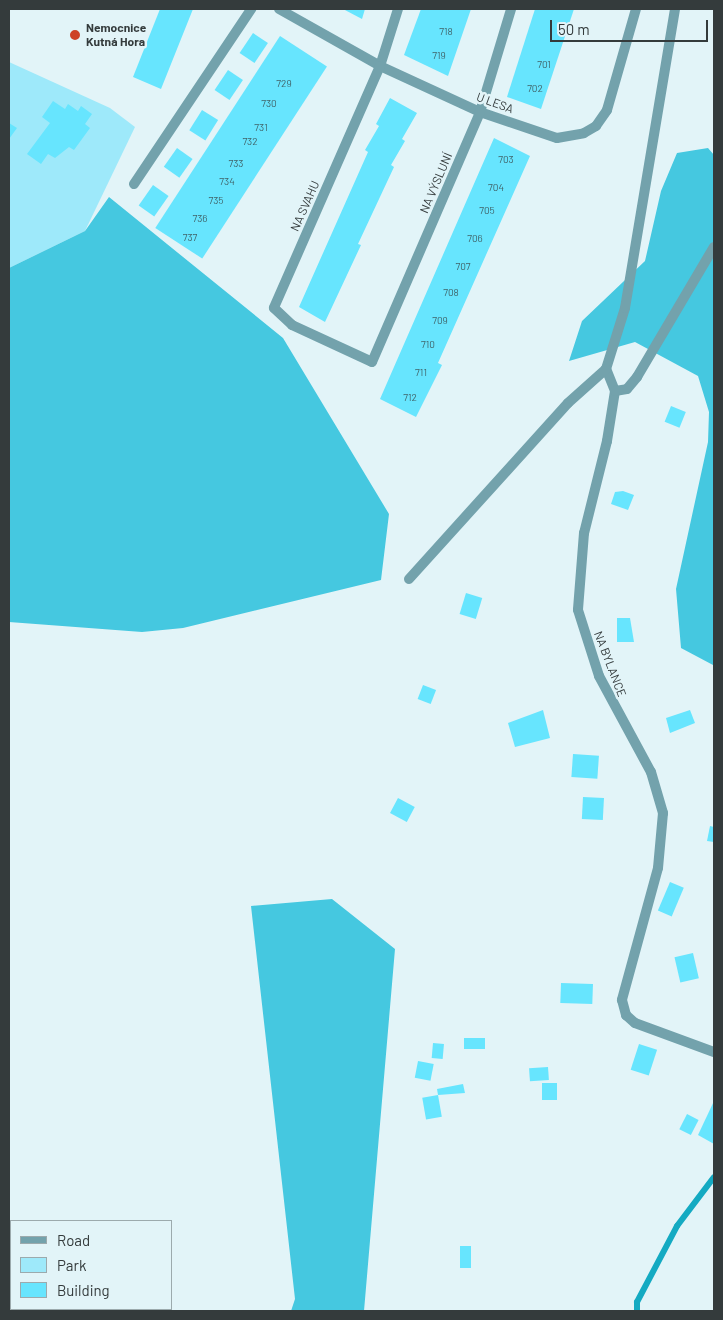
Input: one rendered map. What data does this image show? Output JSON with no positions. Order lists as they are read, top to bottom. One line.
{"streets":{"street":["U LESA","NA VÝSLUNÍ","NA SVAHU","NA BYLANCE"]},"crossings":[["U LESA","NA VÝSLUNÍ"],["U LESA","NA SVAHU"],["NA VÝSLUNÍ","NA SVAHU"]],"places":["Nemocnice Kutná Hora"],"house_numbers":["718","719","701","729","702","730","731","732","703","733","734","704","735","705","736","737","706","707","708","709","710","711","712"],"legend":["Road","Park","Building"],"scale_bar":"50 m"}
